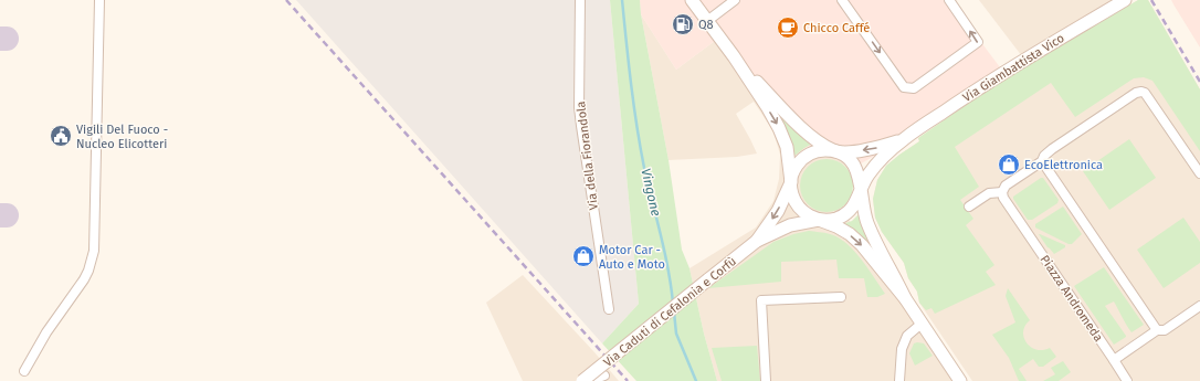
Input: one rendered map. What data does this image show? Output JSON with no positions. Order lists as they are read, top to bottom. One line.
{"streets":{"main road":["Via Giambattista Vico","Via Caduti di Cefalonia e Corfù"],"street":["Via della Fiorandola","Piazza Andromeda"]},"crossings":[["Via Giambattista Vico","Via Caduti di Cefalonia e Corfù"]],"water":["Vingone"],"places":{"fuel station":["Q8"],"cafe":["Chicco Caffé"],"public building":["Vigili Del Fuoco - Nucleo Elicotteri"],"shop":["EcoElettronica","Motor Car - Auto e Moto"]}}
